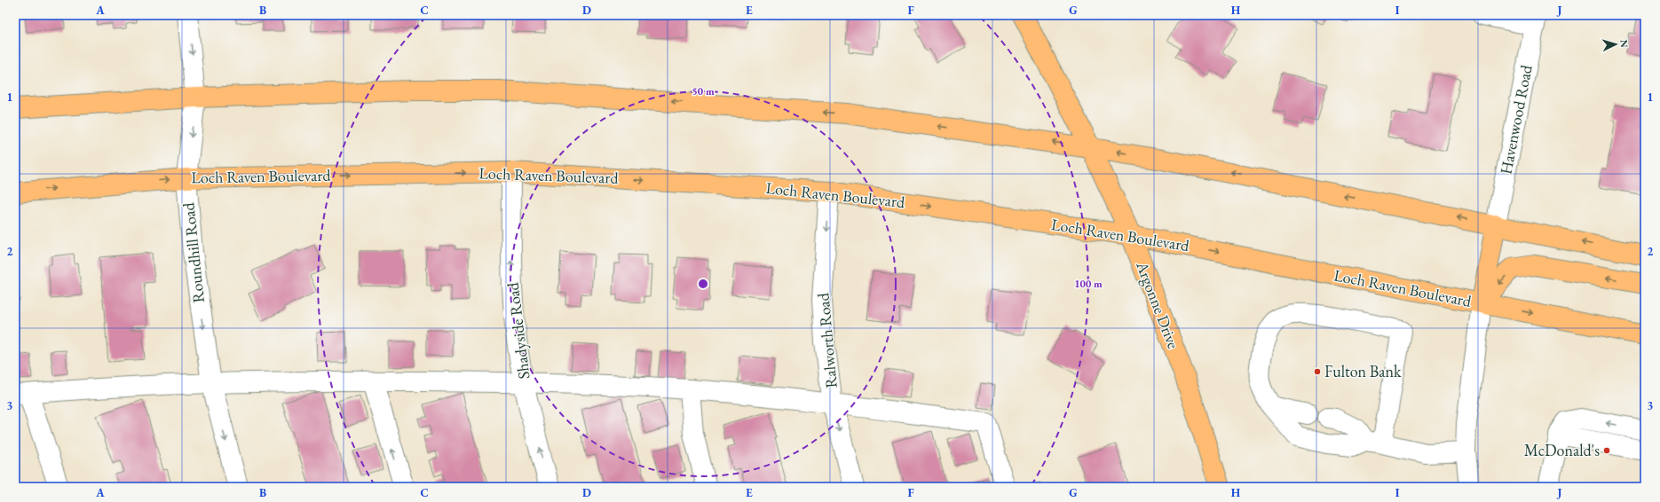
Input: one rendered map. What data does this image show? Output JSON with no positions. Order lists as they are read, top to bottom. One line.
{"streets":{"main road":["Loch Raven Boulevard","Argonne Drive"],"street":["Havenwood Road","Roundhill Road","Shadyside Road","Ralworth Road"]},"crossings":[["Loch Raven Boulevard","Roundhill Road"],["Loch Raven Boulevard","Argonne Drive"],["Loch Raven Boulevard","Shadyside Road"],["Loch Raven Boulevard","Ralworth Road"]],"one_way":["Roundhill Road","Ralworth Road"],"places":["Fulton Bank","McDonald's"],"north":"right","grid":{"columns":["A","B","C","D","E","F","G","H","I","J"],"rows":["1","2","3"]},"rings":["50 m","100 m"]}
